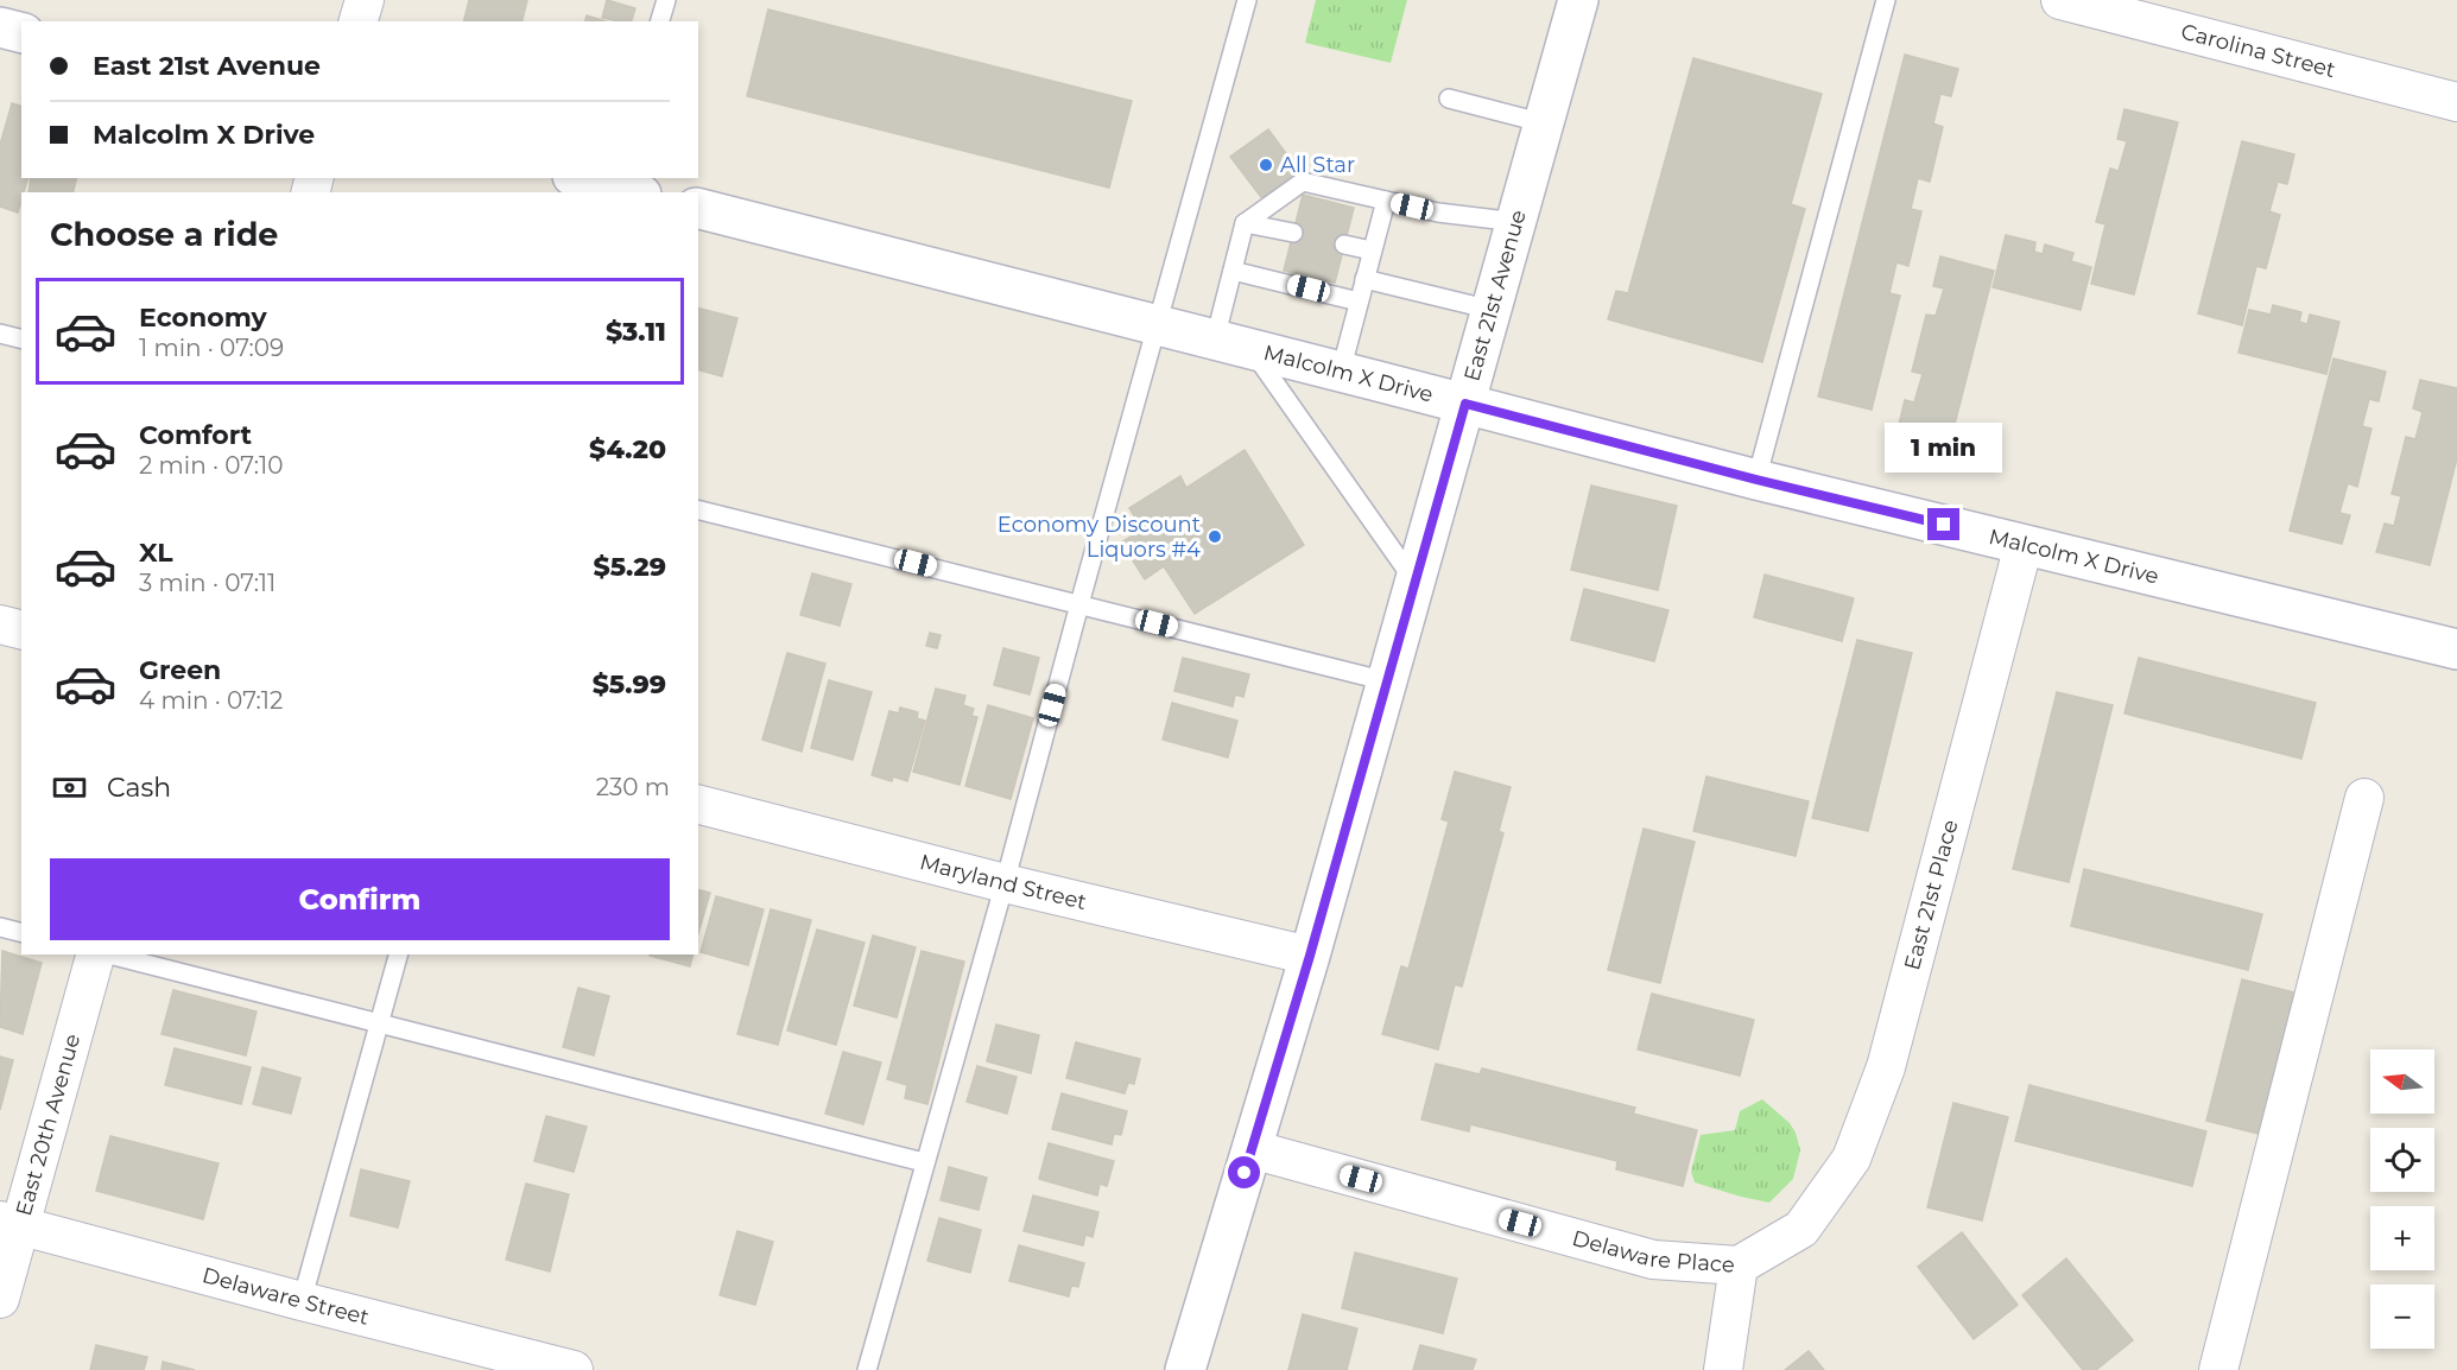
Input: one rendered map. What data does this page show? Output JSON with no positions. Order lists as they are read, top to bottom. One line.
{"streets":{"street":["Carolina Street","East 21st Avenue","Malcolm X Drive","Maryland Street","East 21st Place","East 20th Avenue","Delaware Place","Delaware Street"]},"crossings":[["East 21st Avenue","Malcolm X Drive"],["East 21st Avenue","Maryland Street"],["East 21st Avenue","Delaware Place"],["Malcolm X Drive","East 21st Place"],["East 21st Place","Delaware Place"],["East 20th Avenue","Delaware Street"]],"places":["All Star","Economy Discount Liquors #4"],"north":"left","page":{"banner":["East 21st Avenue","Malcolm X Drive"],"heading":"Choose a ride","list":[{"name":"Economy","note":"1 min · 07:09","value":"$3.11"},{"name":"Comfort","note":"2 min · 07:10","value":"$4.20"},{"name":"XL","note":"3 min · 07:11","value":"$5.29"},{"name":"Green","note":"4 min · 07:12","value":"$5.99"}],"bubble":"1 min","pay":["Cash","230 m"],"buttons":"Confirm","map_buttons":["+","−"]}}
